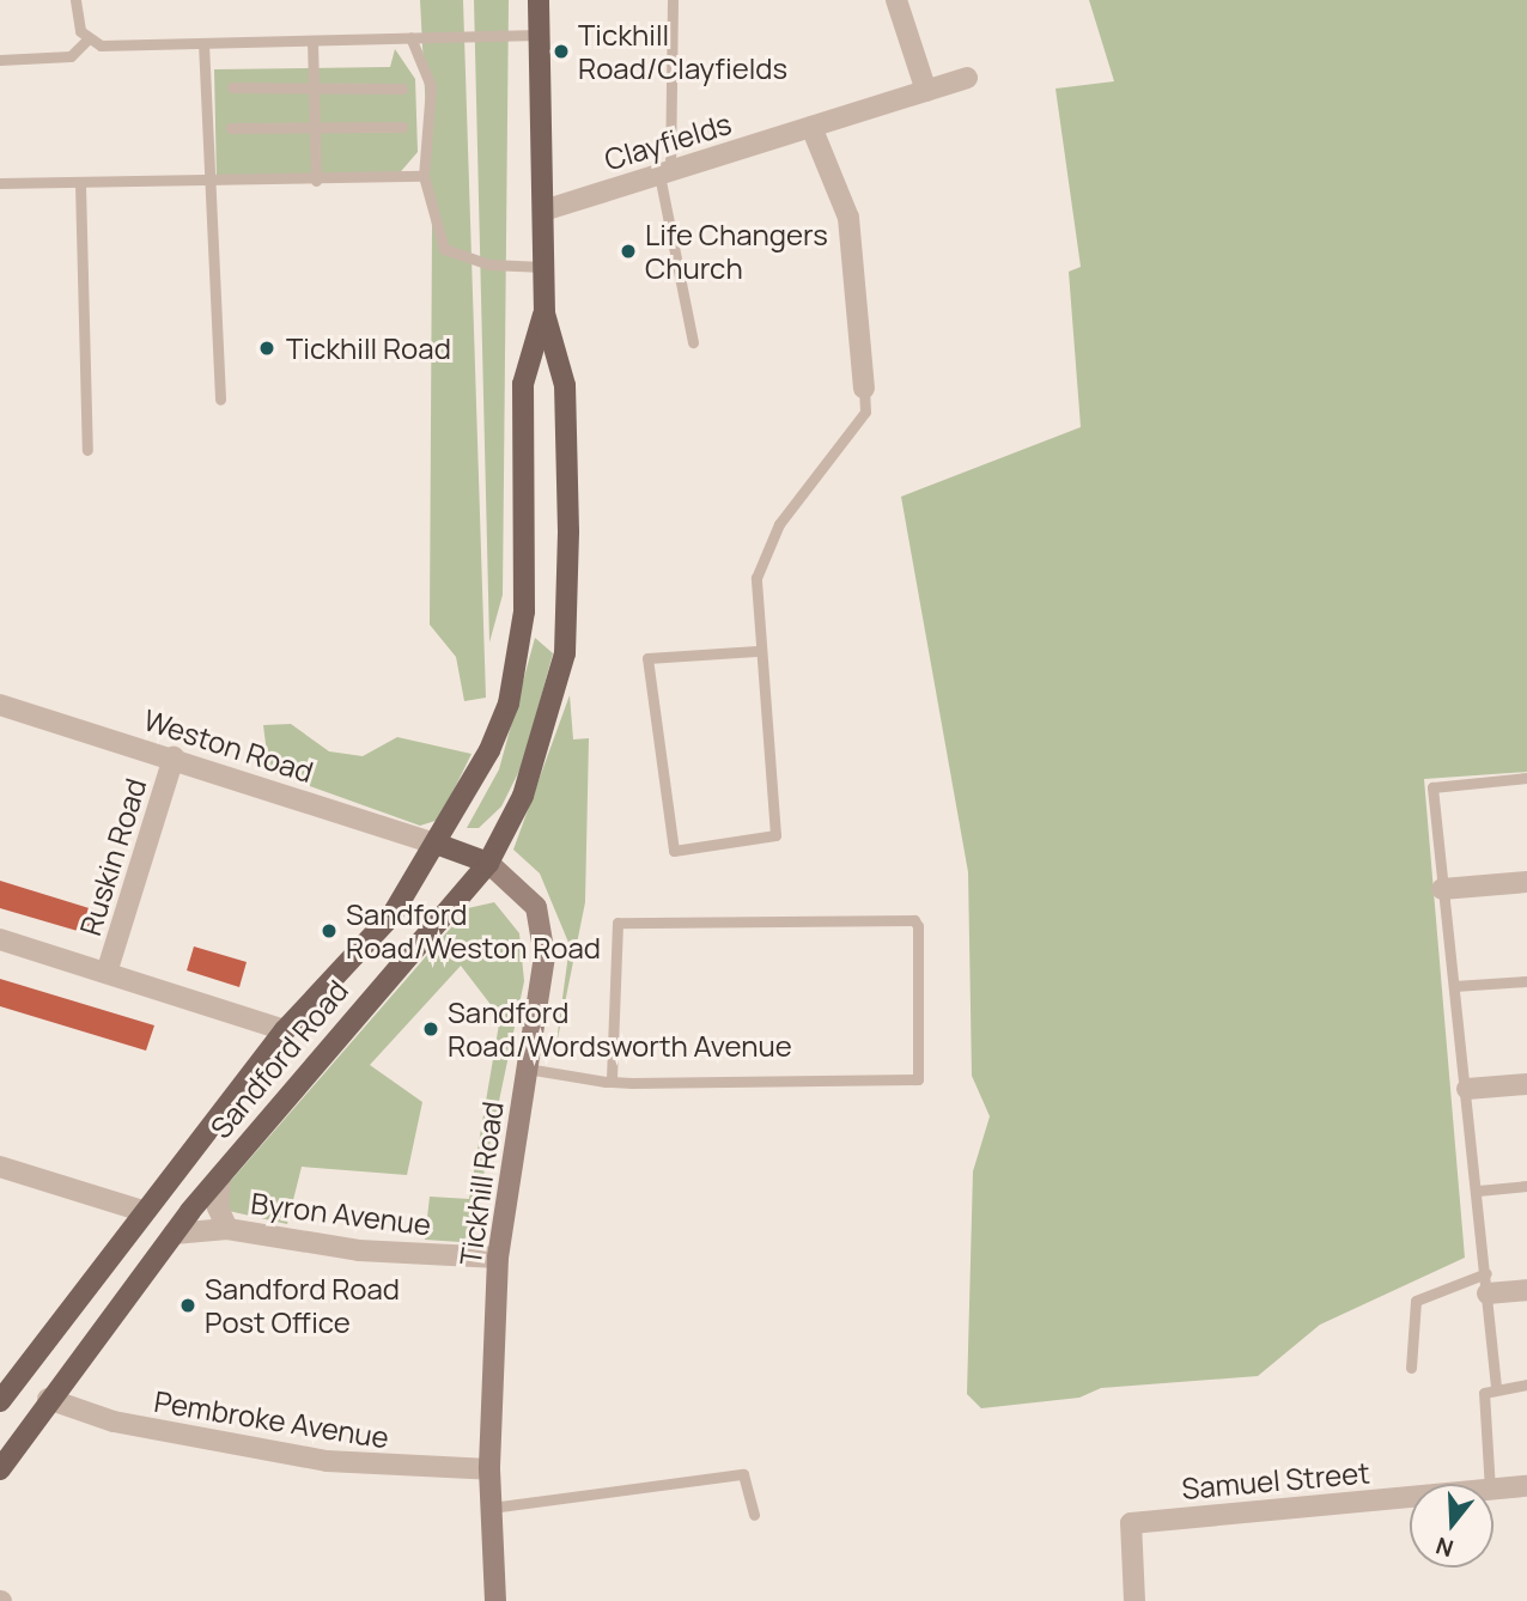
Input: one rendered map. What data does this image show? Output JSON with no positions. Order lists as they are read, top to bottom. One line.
{"streets":{"main road":["Sandford Road"],"street":["Clayfields","Weston Road","Ruskin Road","Tickhill Road","Byron Avenue","Pembroke Avenue","Samuel Street"]},"crossings":[["Weston Road","Ruskin Road"],["Weston Road","Sandford Road"],["Sandford Road","Tickhill Road"],["Sandford Road","Byron Avenue"],["Sandford Road","Pembroke Avenue"],["Tickhill Road","Byron Avenue"],["Tickhill Road","Pembroke Avenue"]],"places":["Tickhill Road/Clayfields","Life Changers Church","Tickhill Road","Sandford Road/Weston Road","Sandford Road/Wordsworth Avenue","Sandford Road Post Office"],"north":"bottom"}
